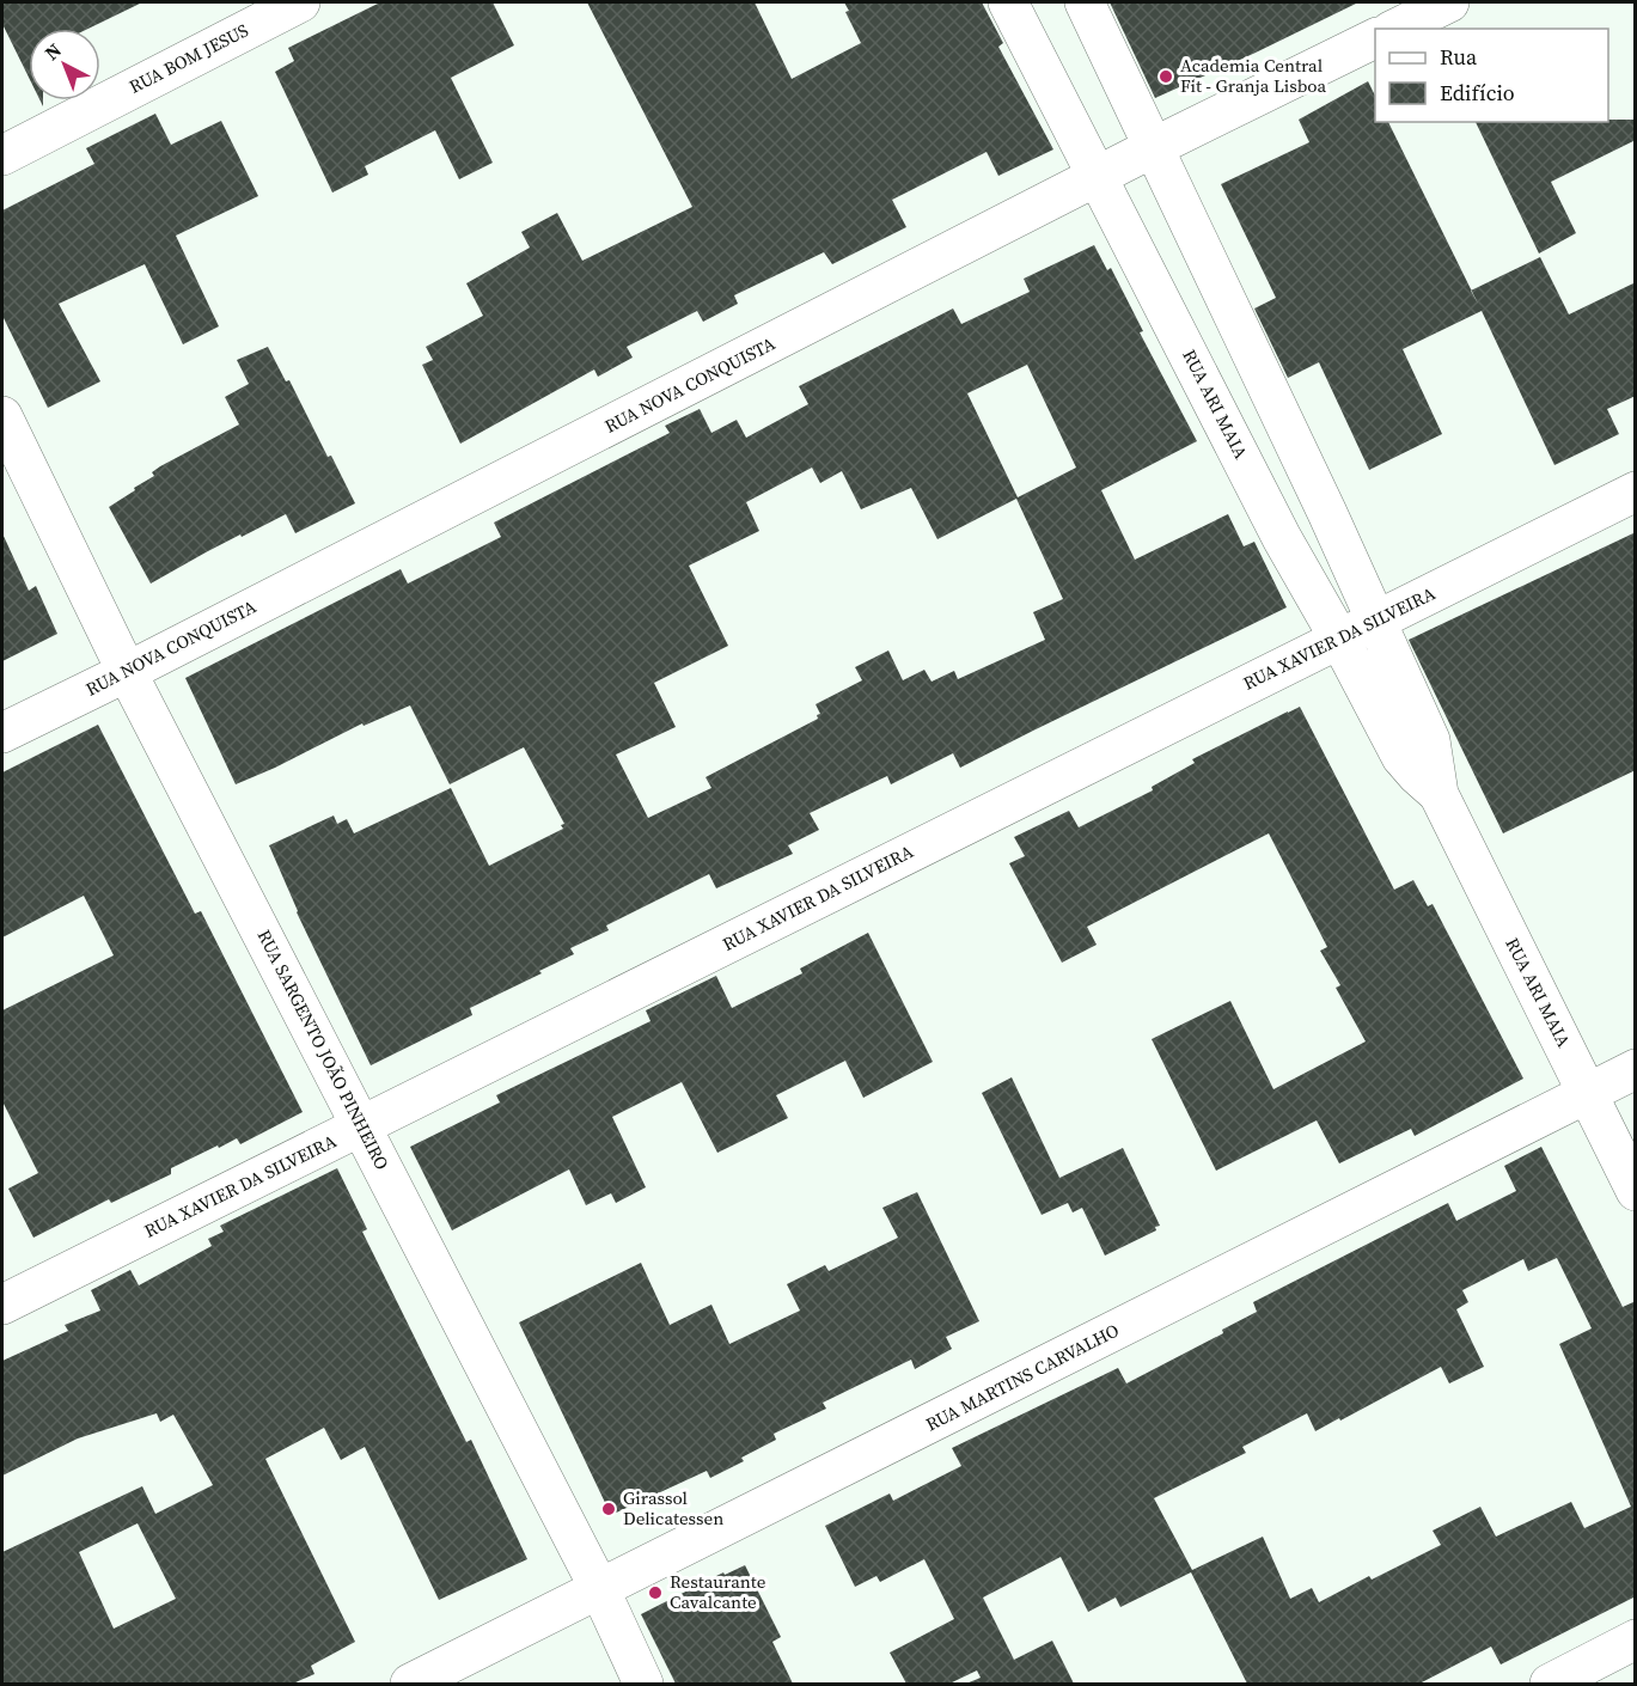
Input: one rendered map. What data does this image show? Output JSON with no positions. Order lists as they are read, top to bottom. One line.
{"streets":{"street":["RUA BOM JESUS","RUA NOVA CONQUISTA","RUA ARI MAIA","RUA XAVIER DA SILVEIRA","RUA SARGENTO JOÃO PINHEIRO","RUA MARTINS CARVALHO"]},"crossings":[["RUA NOVA CONQUISTA","RUA ARI MAIA"],["RUA NOVA CONQUISTA","RUA SARGENTO JOÃO PINHEIRO"],["RUA ARI MAIA","RUA XAVIER DA SILVEIRA"],["RUA ARI MAIA","RUA MARTINS CARVALHO"],["RUA XAVIER DA SILVEIRA","RUA SARGENTO JOÃO PINHEIRO"],["RUA SARGENTO JOÃO PINHEIRO","RUA MARTINS CARVALHO"]],"places":["Academia Central Fit - Granja Lisboa","Girassol Delicatessen","Restaurante Cavalcante"],"legend":["Rua","Edifício"],"north":"top left"}
